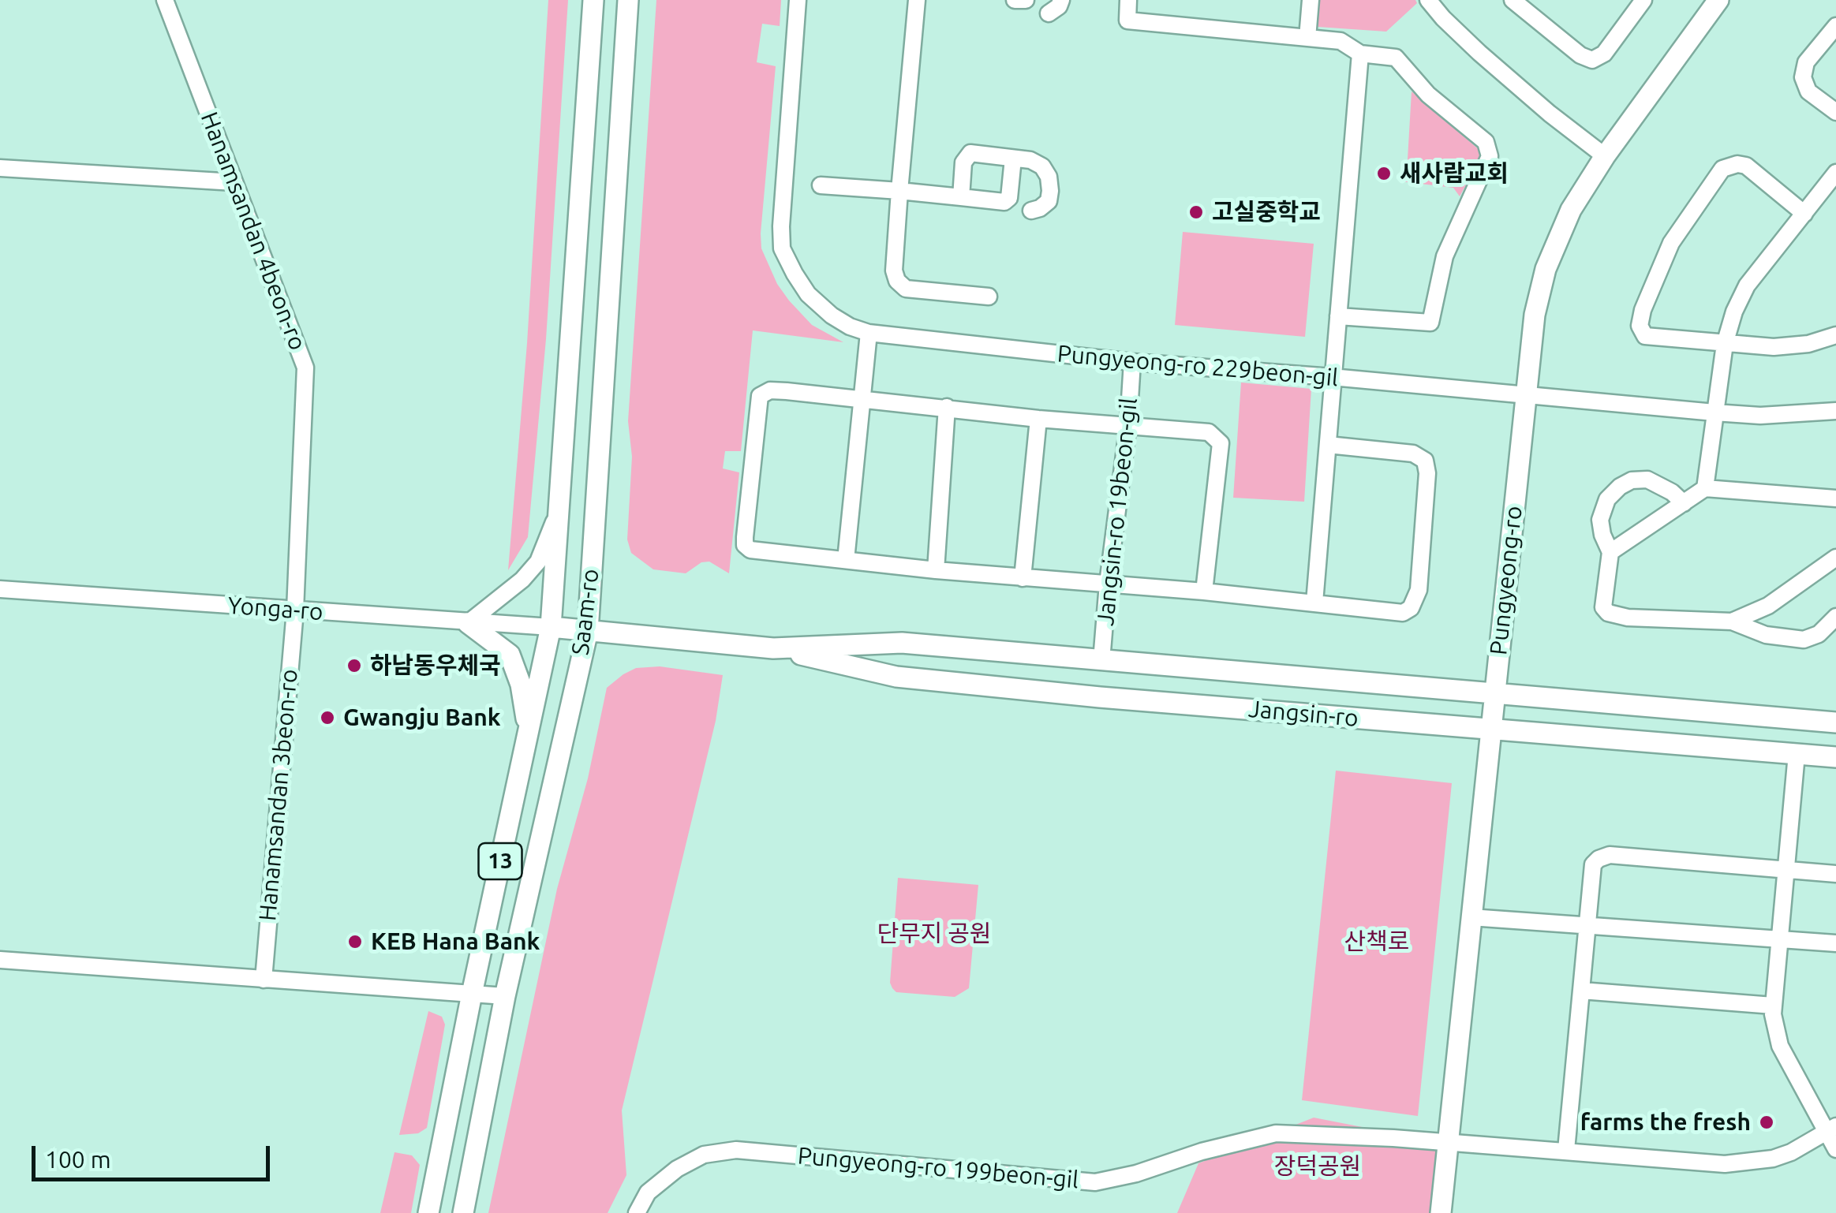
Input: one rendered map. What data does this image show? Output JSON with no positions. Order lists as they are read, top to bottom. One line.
{"streets":{"main road":["Pungyeong-ro","Saam-ro","Jangsin-ro","13"],"street":["Hanamsandan 4beon-ro","Pungyeong-ro 229beon-gil","Jangsin-ro 19beon-gil","Yonga-ro","Hanamsandan 3beon-ro","Pungyeong-ro 199beon-gil"]},"crossings":[["Hanamsandan 4beon-ro","Yonga-ro"],["Hanamsandan 4beon-ro","Hanamsandan 3beon-ro"],["Pungyeong-ro 229beon-gil","Jangsin-ro 19beon-gil"],["Pungyeong-ro 229beon-gil","Pungyeong-ro"],["Jangsin-ro 19beon-gil","Jangsin-ro"],["Pungyeong-ro","Jangsin-ro"],["Pungyeong-ro","Pungyeong-ro 199beon-gil"],["Yonga-ro","Saam-ro"],["Yonga-ro","Jangsin-ro"],["Yonga-ro","Hanamsandan 3beon-ro"],["Saam-ro","Jangsin-ro"]],"parks":["단무지 공원","산책로","장덕공원"],"places":["새사람교회","고실중학교","하남동우체국","Gwangju Bank","KEB Hana Bank","farms the fresh"],"scale_bar":"100 m"}
